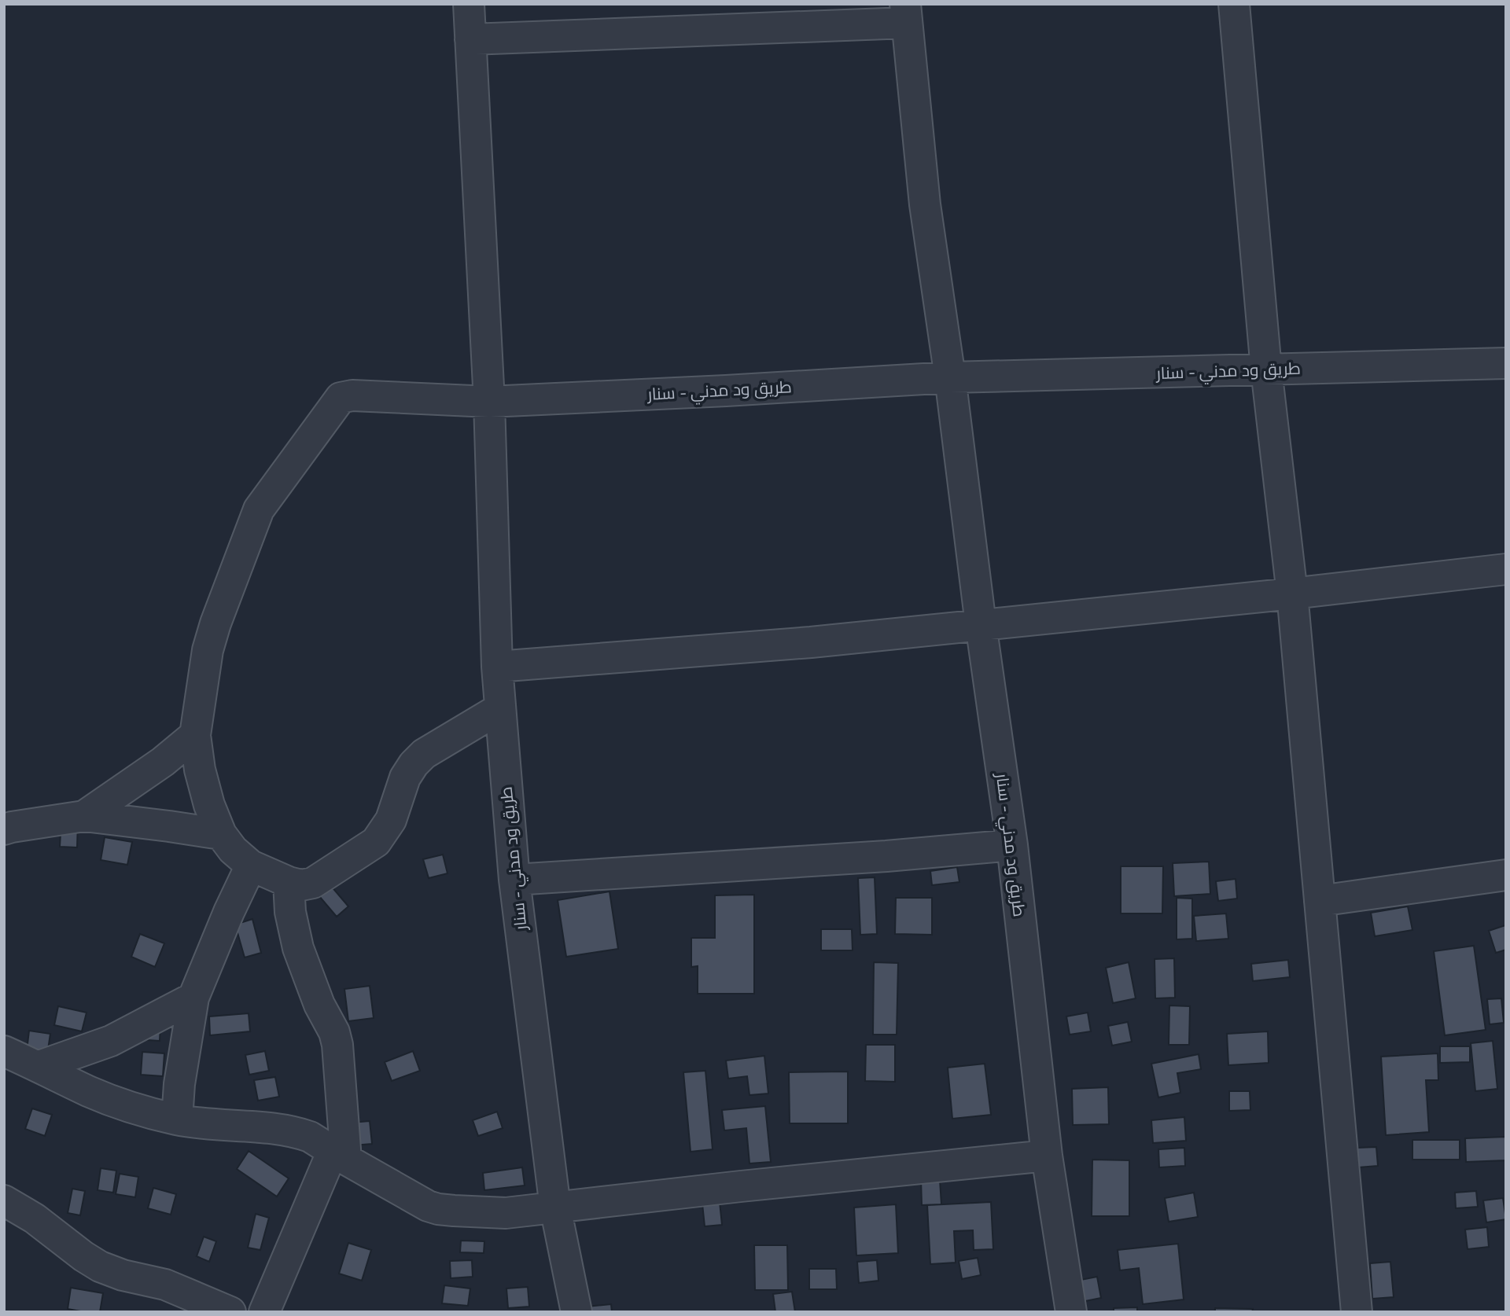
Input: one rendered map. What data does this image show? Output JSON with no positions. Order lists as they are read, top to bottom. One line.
{"streets":{"street":["طريق ود مدني - سنار"]}}
